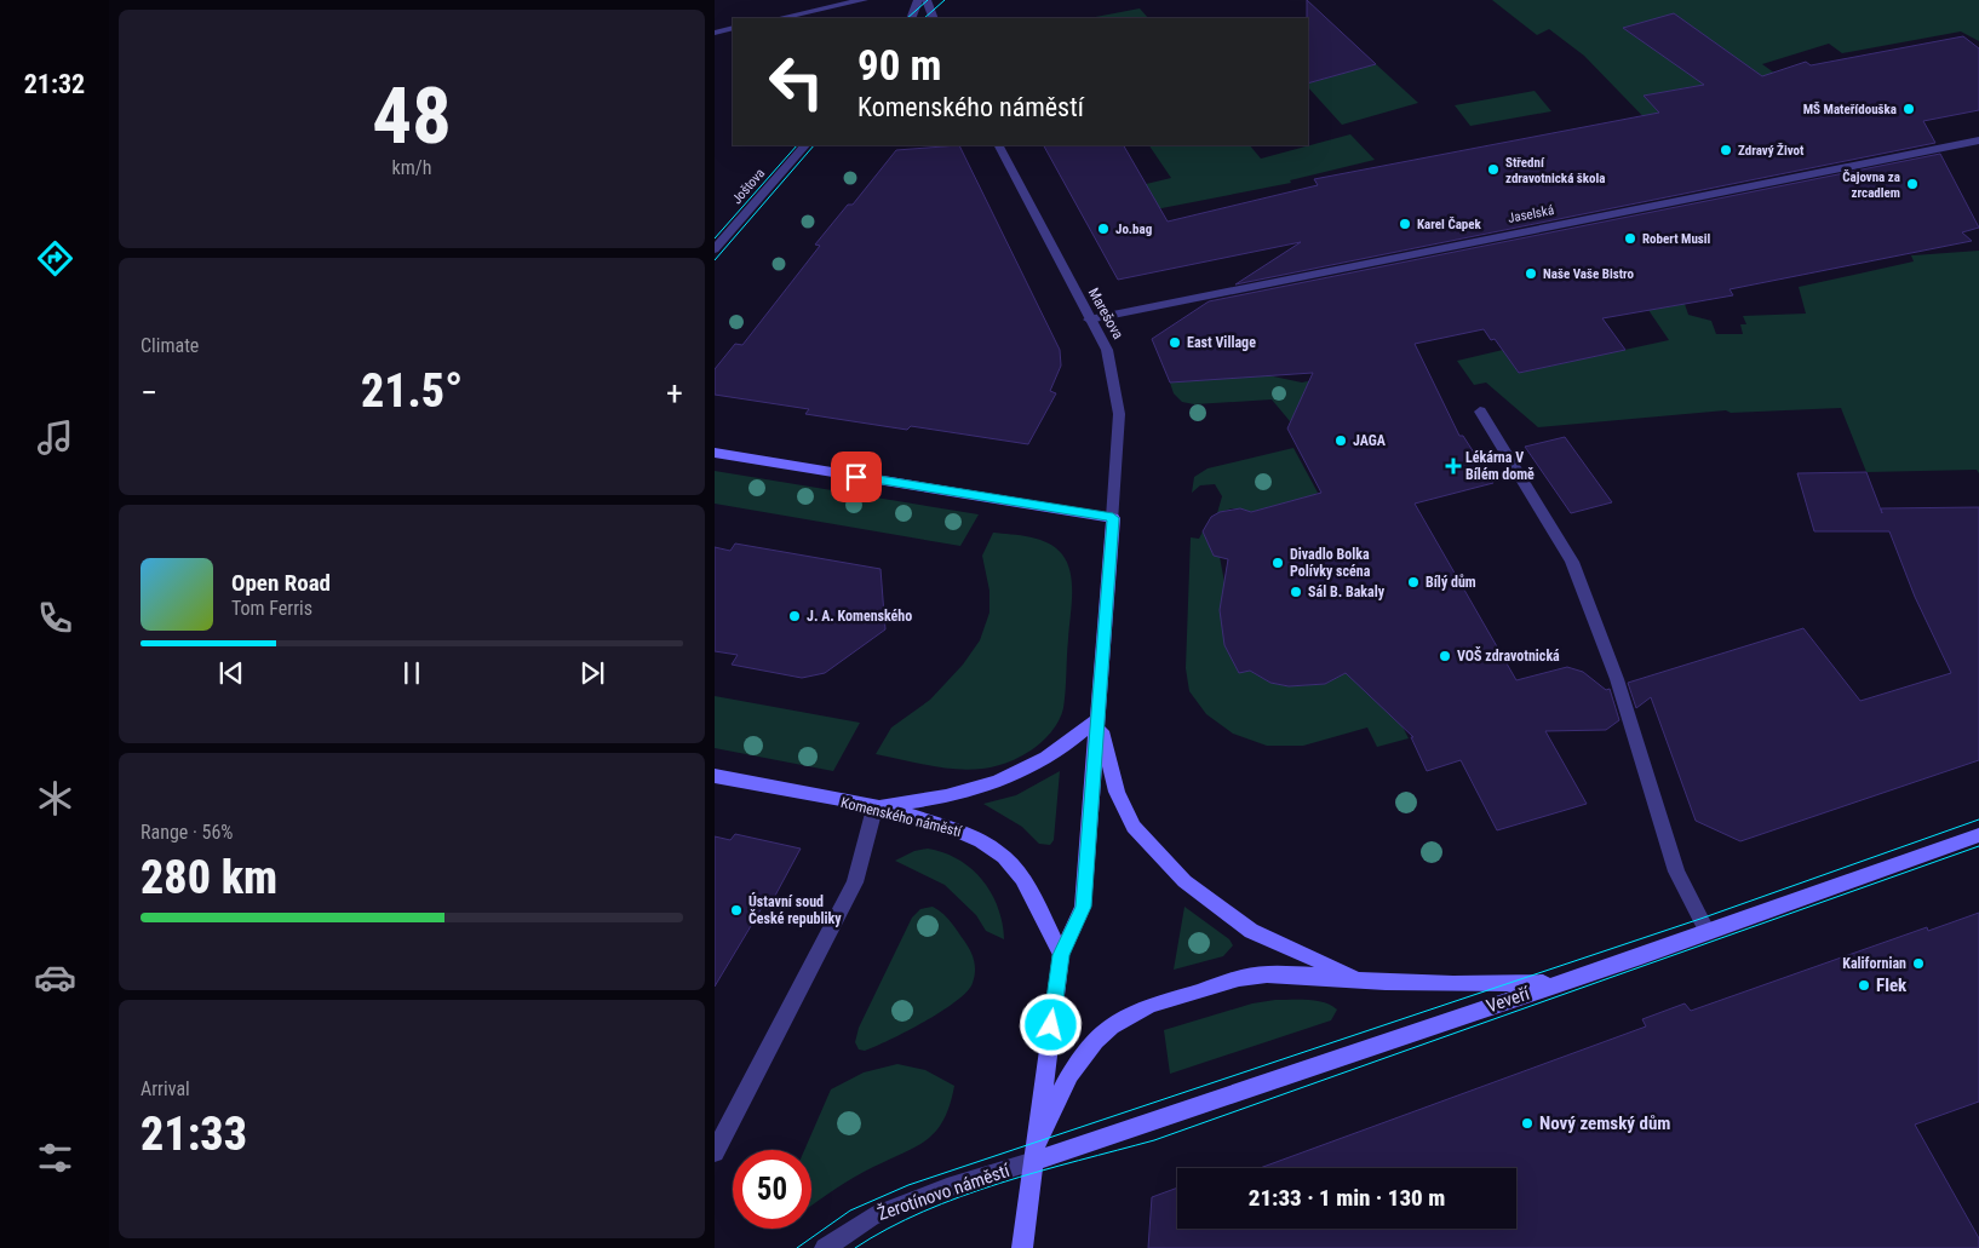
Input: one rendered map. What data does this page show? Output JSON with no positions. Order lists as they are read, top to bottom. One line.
{"streets":{"main road":["Komenského náměstí","Veveří","Žerotínovo náměstí"],"street":["Joštova","Jaselská","Marešova"]},"crossings":[["Jaselská","Marešova"],["Marešova","Žerotínovo náměstí"],["Komenského náměstí","Žerotínovo náměstí"],["Veveří","Žerotínovo náměstí"]],"places":{"other":["MŠ Mateřídouška","Zdravý Život","Střední zdravotnická škola","Čajovna za zrcadlem","Karel Čapek","Jo.bag","Robert Musil","Naše Vaše Bistro","East Village","JAGA","Divadlo Bolka Polívky scéna","Bílý dům","Sál B. Bakaly","J. A. Komenského","VOŠ zdravotnická","Ústavní soud České republiky","Kalifornian","Flek","Nový zemský dům"],"health":["Lékárna V Bílém domě"]},"page":{"tabs":"21:32","tile":[["48","km/h"],"Climate",["Range · 56%","280 km"],["Arrival","21:33"]],"turn":["90 m","Komenského náměstí"],"heat":["−","21.5°","+"],"song":["Open Road","Tom Ferris"],"limit":"50","trip":"21:33 · 1 min · 130 m"}}
